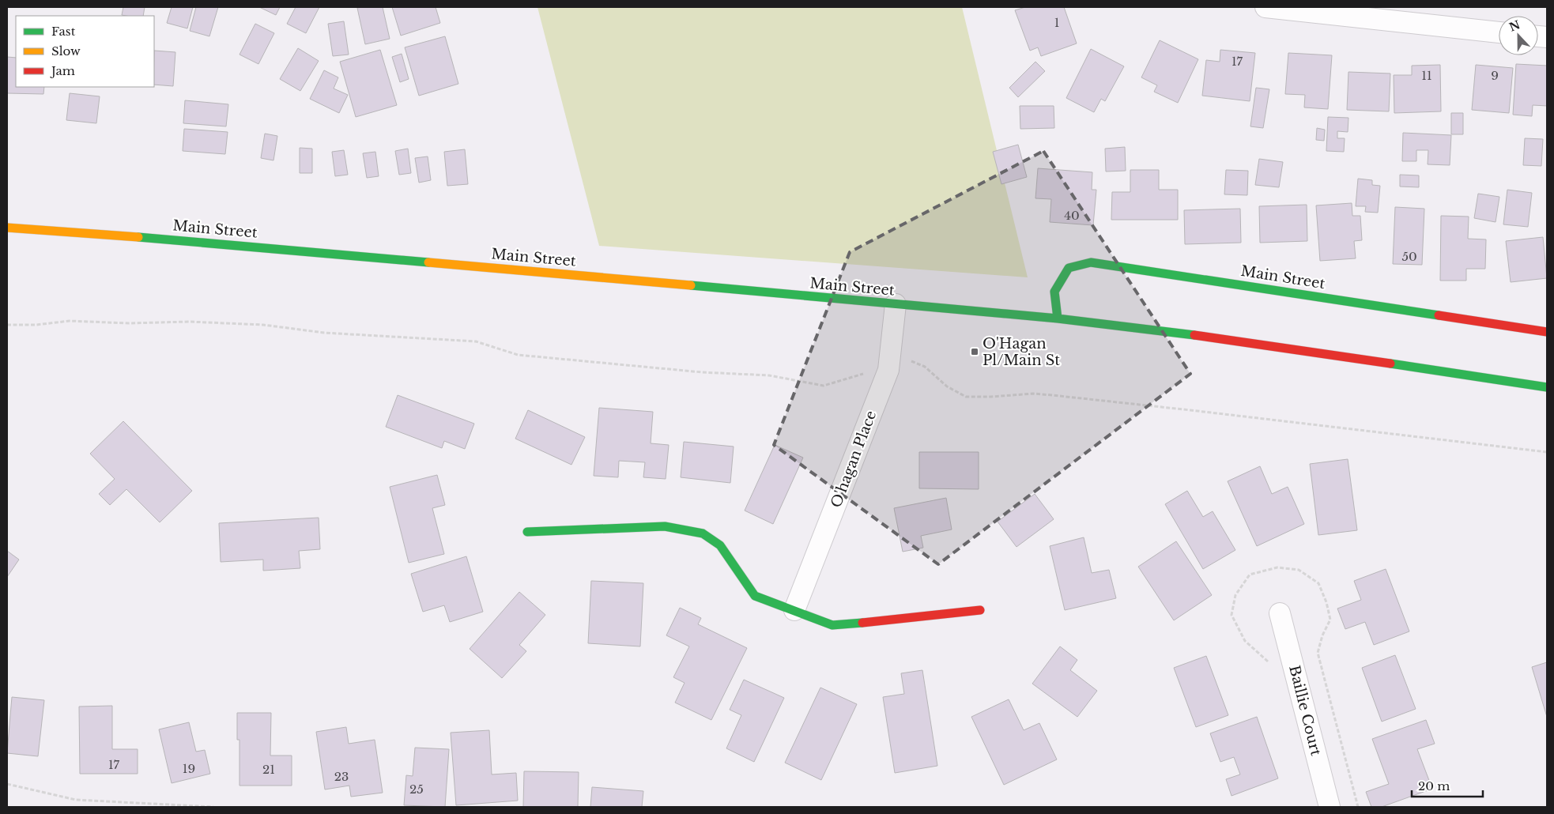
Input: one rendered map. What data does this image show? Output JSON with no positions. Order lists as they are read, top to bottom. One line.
{"streets":{"main road":["Main Street"],"street":["O'hagan Place","Baillie Court"]},"crossings":[["Main Street","O'hagan Place"]],"places":{"transit":["O'Hagan Pl/Main St"]},"house_numbers":["1","17","11","9","40","50","17","19","21","23","25"],"legend":["Fast","Slow","Jam"],"scale_bar":"20 m","north":"top"}
